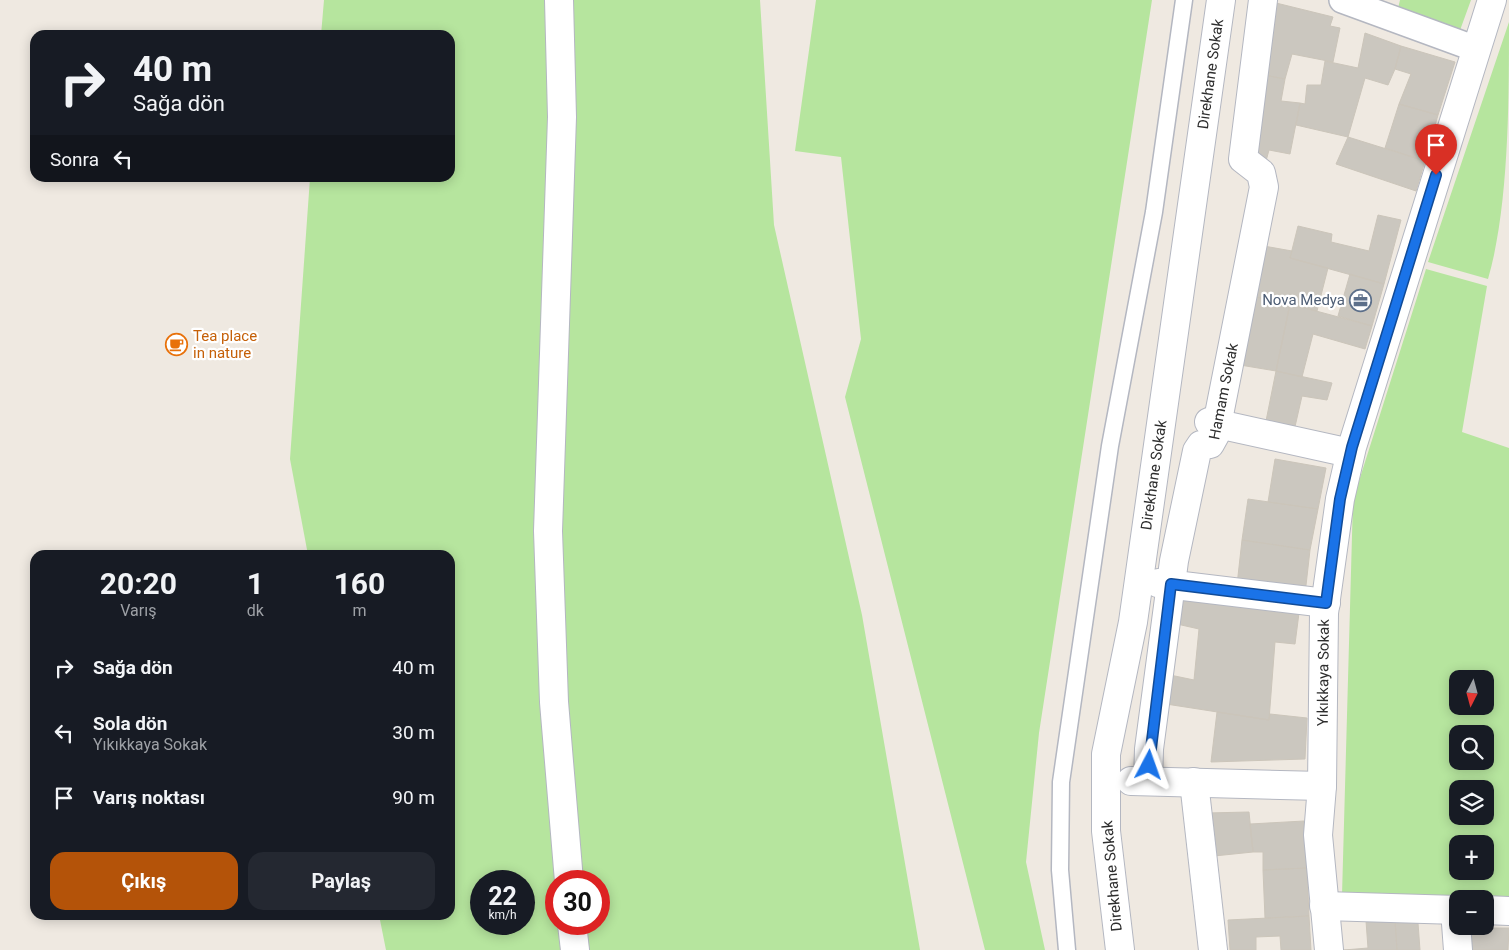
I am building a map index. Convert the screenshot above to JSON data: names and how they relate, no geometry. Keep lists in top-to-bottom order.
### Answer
{
  "streets": {
    "street": ["Direkhane Sokak", "Hamam Sokak", "Yıkıkkaya Sokak"]
  },
  "places": {
    "office": ["Nova Medya"],
    "cafe": ["Tea place in nature"]
  },
  "north": "bottom",
  "page": {
    "turn": ["40 m", "Sağa dön"],
    "then": "Sonra",
    "eta": [
      "20:20",
      "Varış",
      "1",
      "dk",
      "160",
      "m"
    ],
    "list": [
      {
        "name": "Sağa dön",
        "value": "40 m"
      },
      {
        "name": "Sola dön",
        "note": "Yıkıkkaya Sokak",
        "value": "30 m"
      },
      {
        "name": "Varış noktası",
        "value": "90 m"
      }
    ],
    "map_buttons": ["+", "−"],
    "buttons": ["Çıkış", "Paylaş"],
    "speed": "22 km/h",
    "limit": "30"
  }
}
